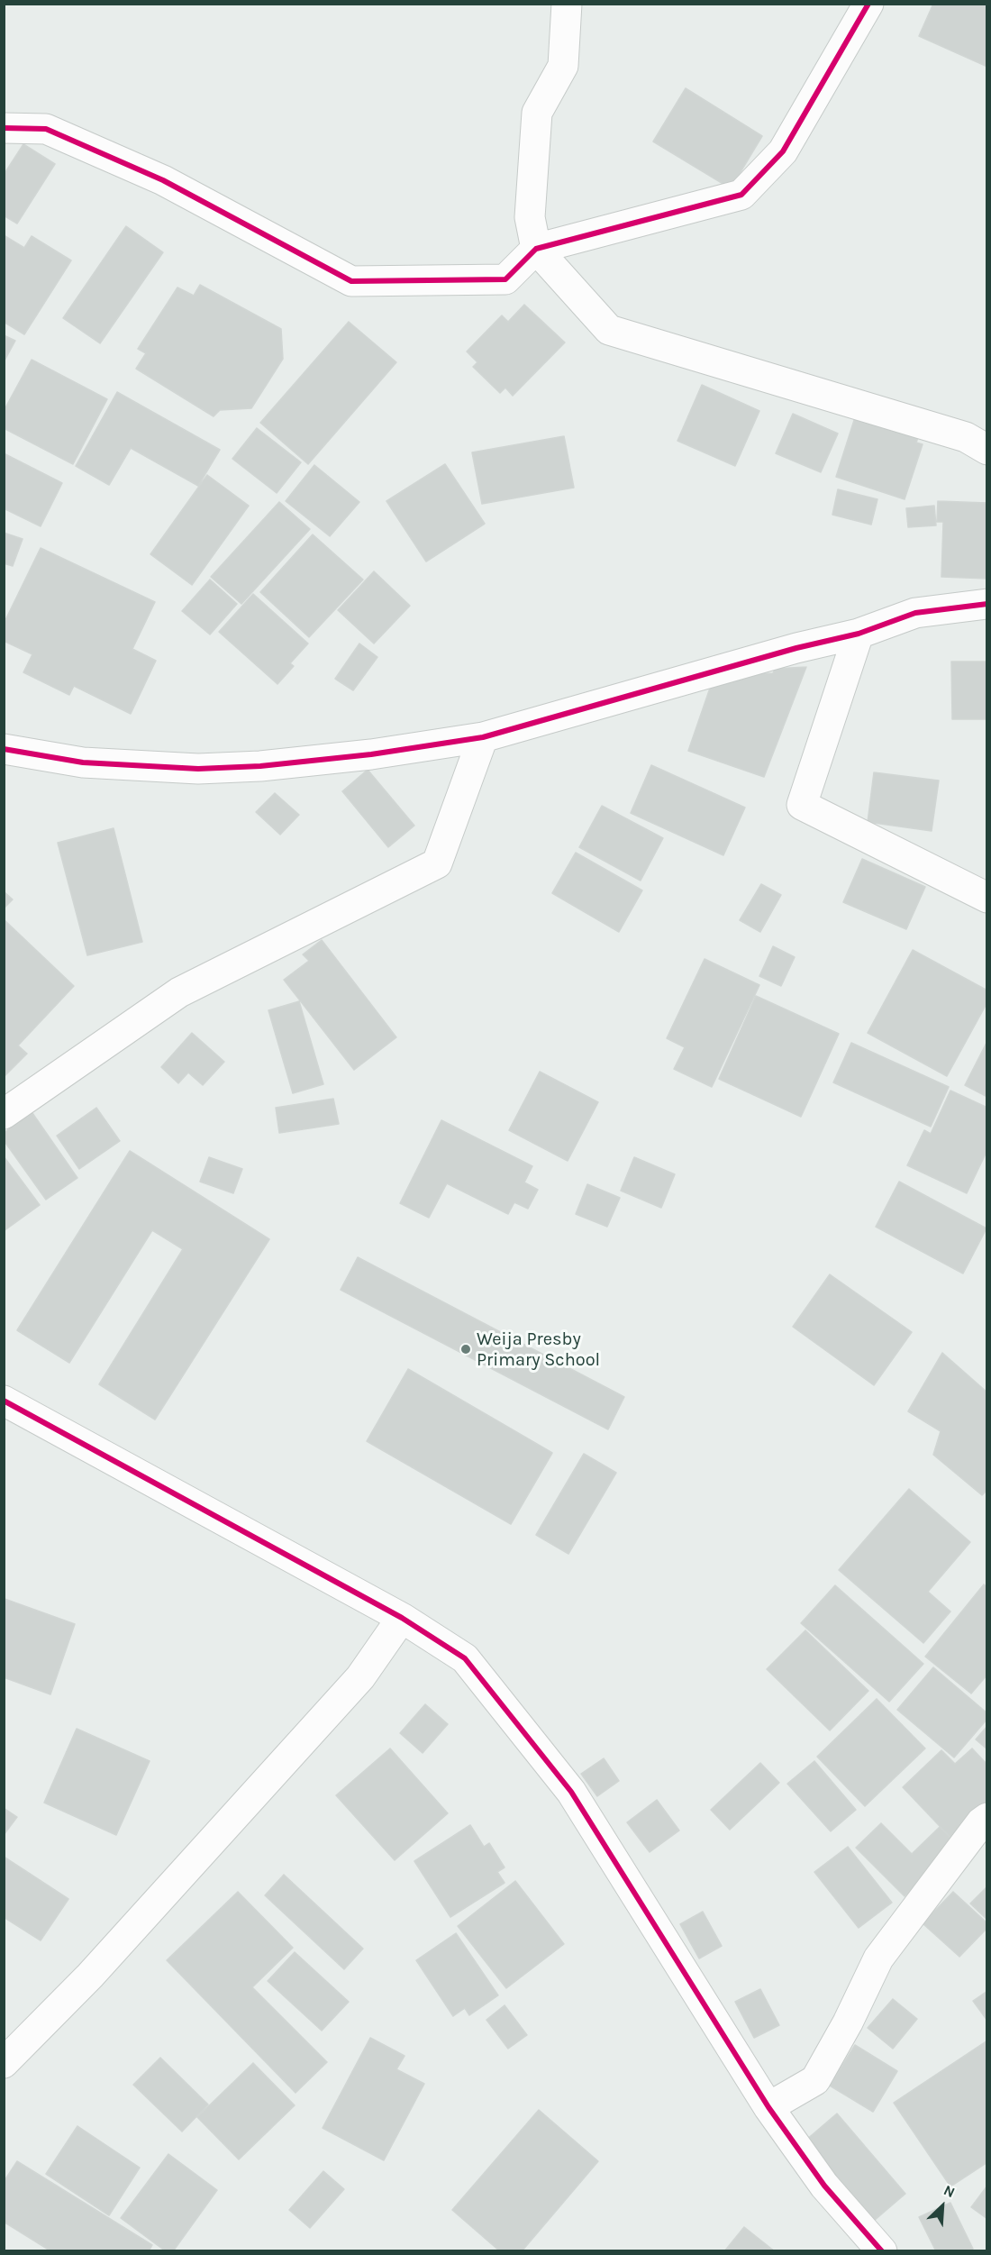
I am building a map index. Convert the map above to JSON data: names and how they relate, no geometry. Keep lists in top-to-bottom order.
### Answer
{
  "places": ["Weija Presby Primary School"],
  "north": "top right"
}
